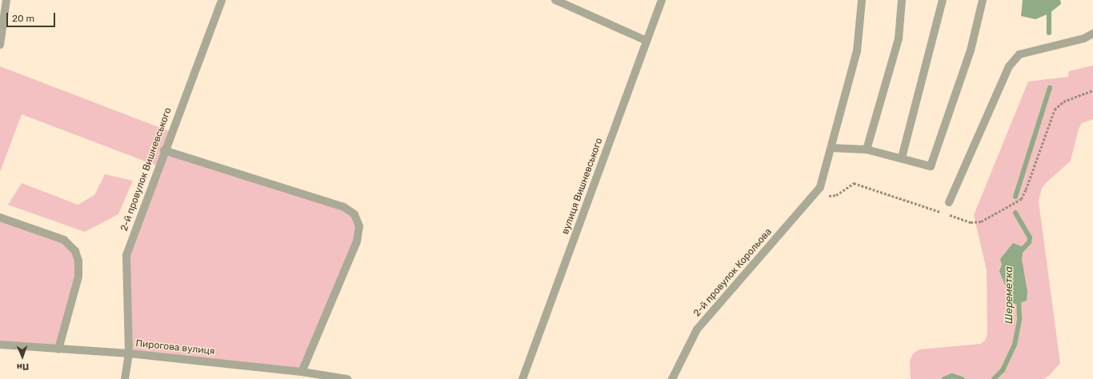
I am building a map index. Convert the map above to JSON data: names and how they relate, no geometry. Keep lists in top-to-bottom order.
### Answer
{
  "streets": {
    "street": [
      "2-й провулок Вишневського",
      "вулиця Вишневського",
      "2-й провулок Корольова",
      "Пирогова вулиця"
    ]
  },
  "crossings": [
    ["2-й провулок Вишневського", "Пирогова вулиця"]
  ],
  "water": ["Шереметка"],
  "scale_bar": "20 m",
  "north": "bottom"
}
